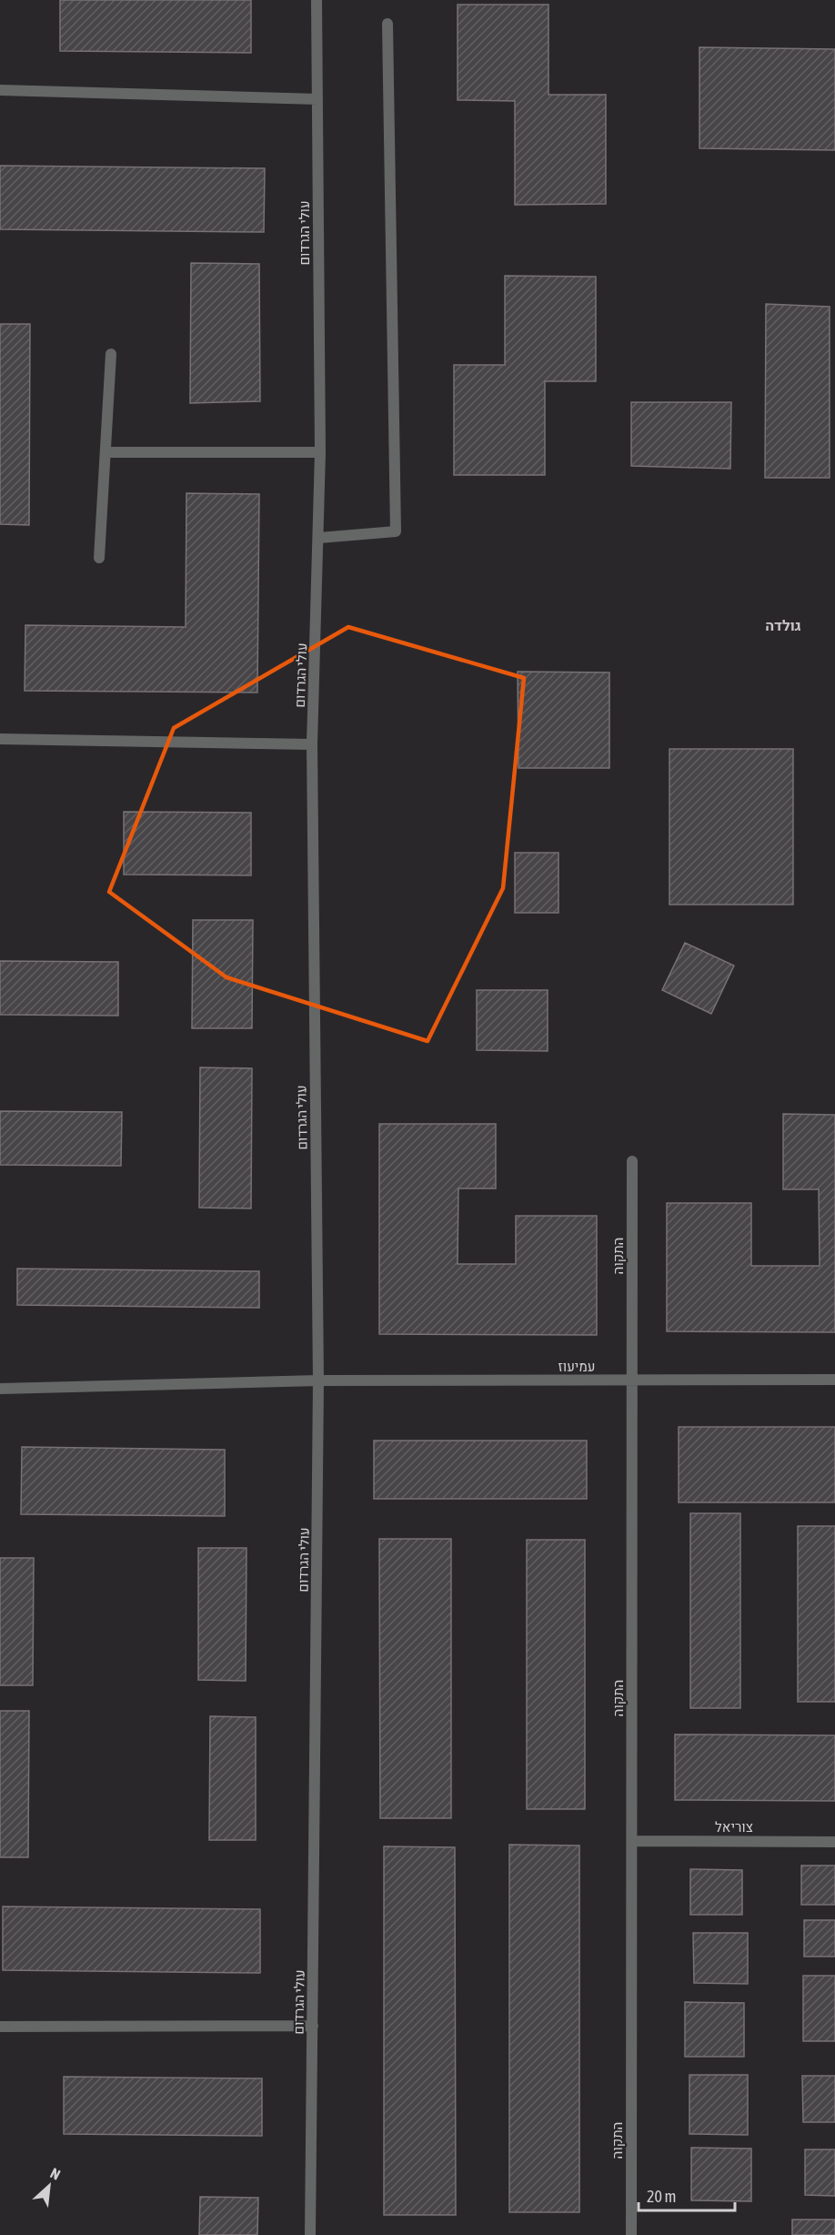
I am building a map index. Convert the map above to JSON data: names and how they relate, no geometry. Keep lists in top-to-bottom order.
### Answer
{
  "streets": {
    "street": [
      "עולי הגרדום",
      "התקוה",
      "עמיעוז",
      "צוריאל"
    ]
  },
  "crossings": [
    ["עולי הגרדום", "עמיעוז"],
    ["התקוה", "עמיעוז"],
    ["התקוה", "צוריאל"]
  ],
  "districts": ["גולדה"],
  "scale_bar": "20 m",
  "north": "top right"
}
